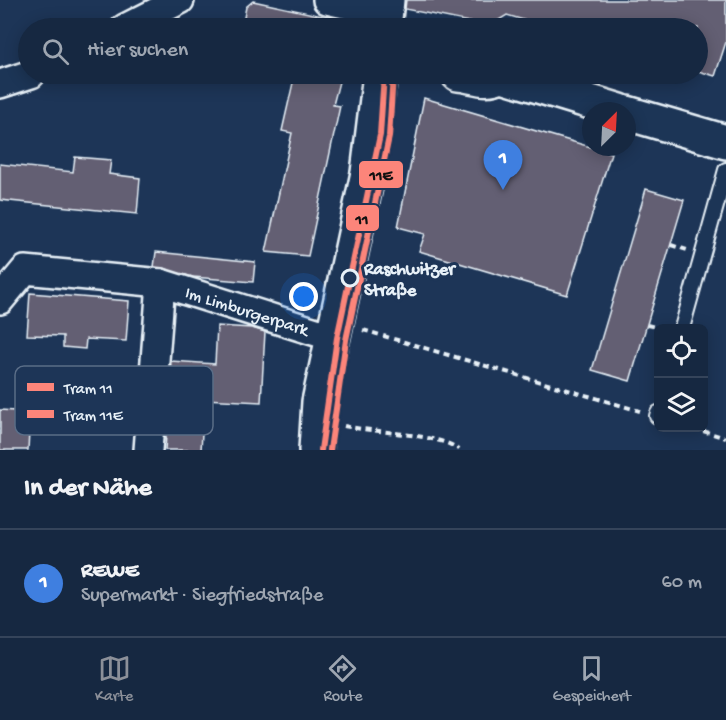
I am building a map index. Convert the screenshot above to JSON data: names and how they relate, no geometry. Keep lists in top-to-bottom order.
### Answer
{
  "streets": {
    "street": ["Im Limburgerpark"]
  },
  "places": ["Raschwitzer Straße"],
  "lines": ["tram line 11", "tram line 11E"],
  "legend": ["Tram 11", "Tram 11E"],
  "north": "top right",
  "page": {
    "search": "Hier suchen",
    "pins": "1",
    "heading": "In der Nähe",
    "list": [
      {
        "mark": "1",
        "name": "REWE",
        "note": "Supermarkt · Siegfriedstraße",
        "value": "60 m"
      }
    ],
    "nav": ["Karte", "Route", "Gespeichert"]
  }
}
